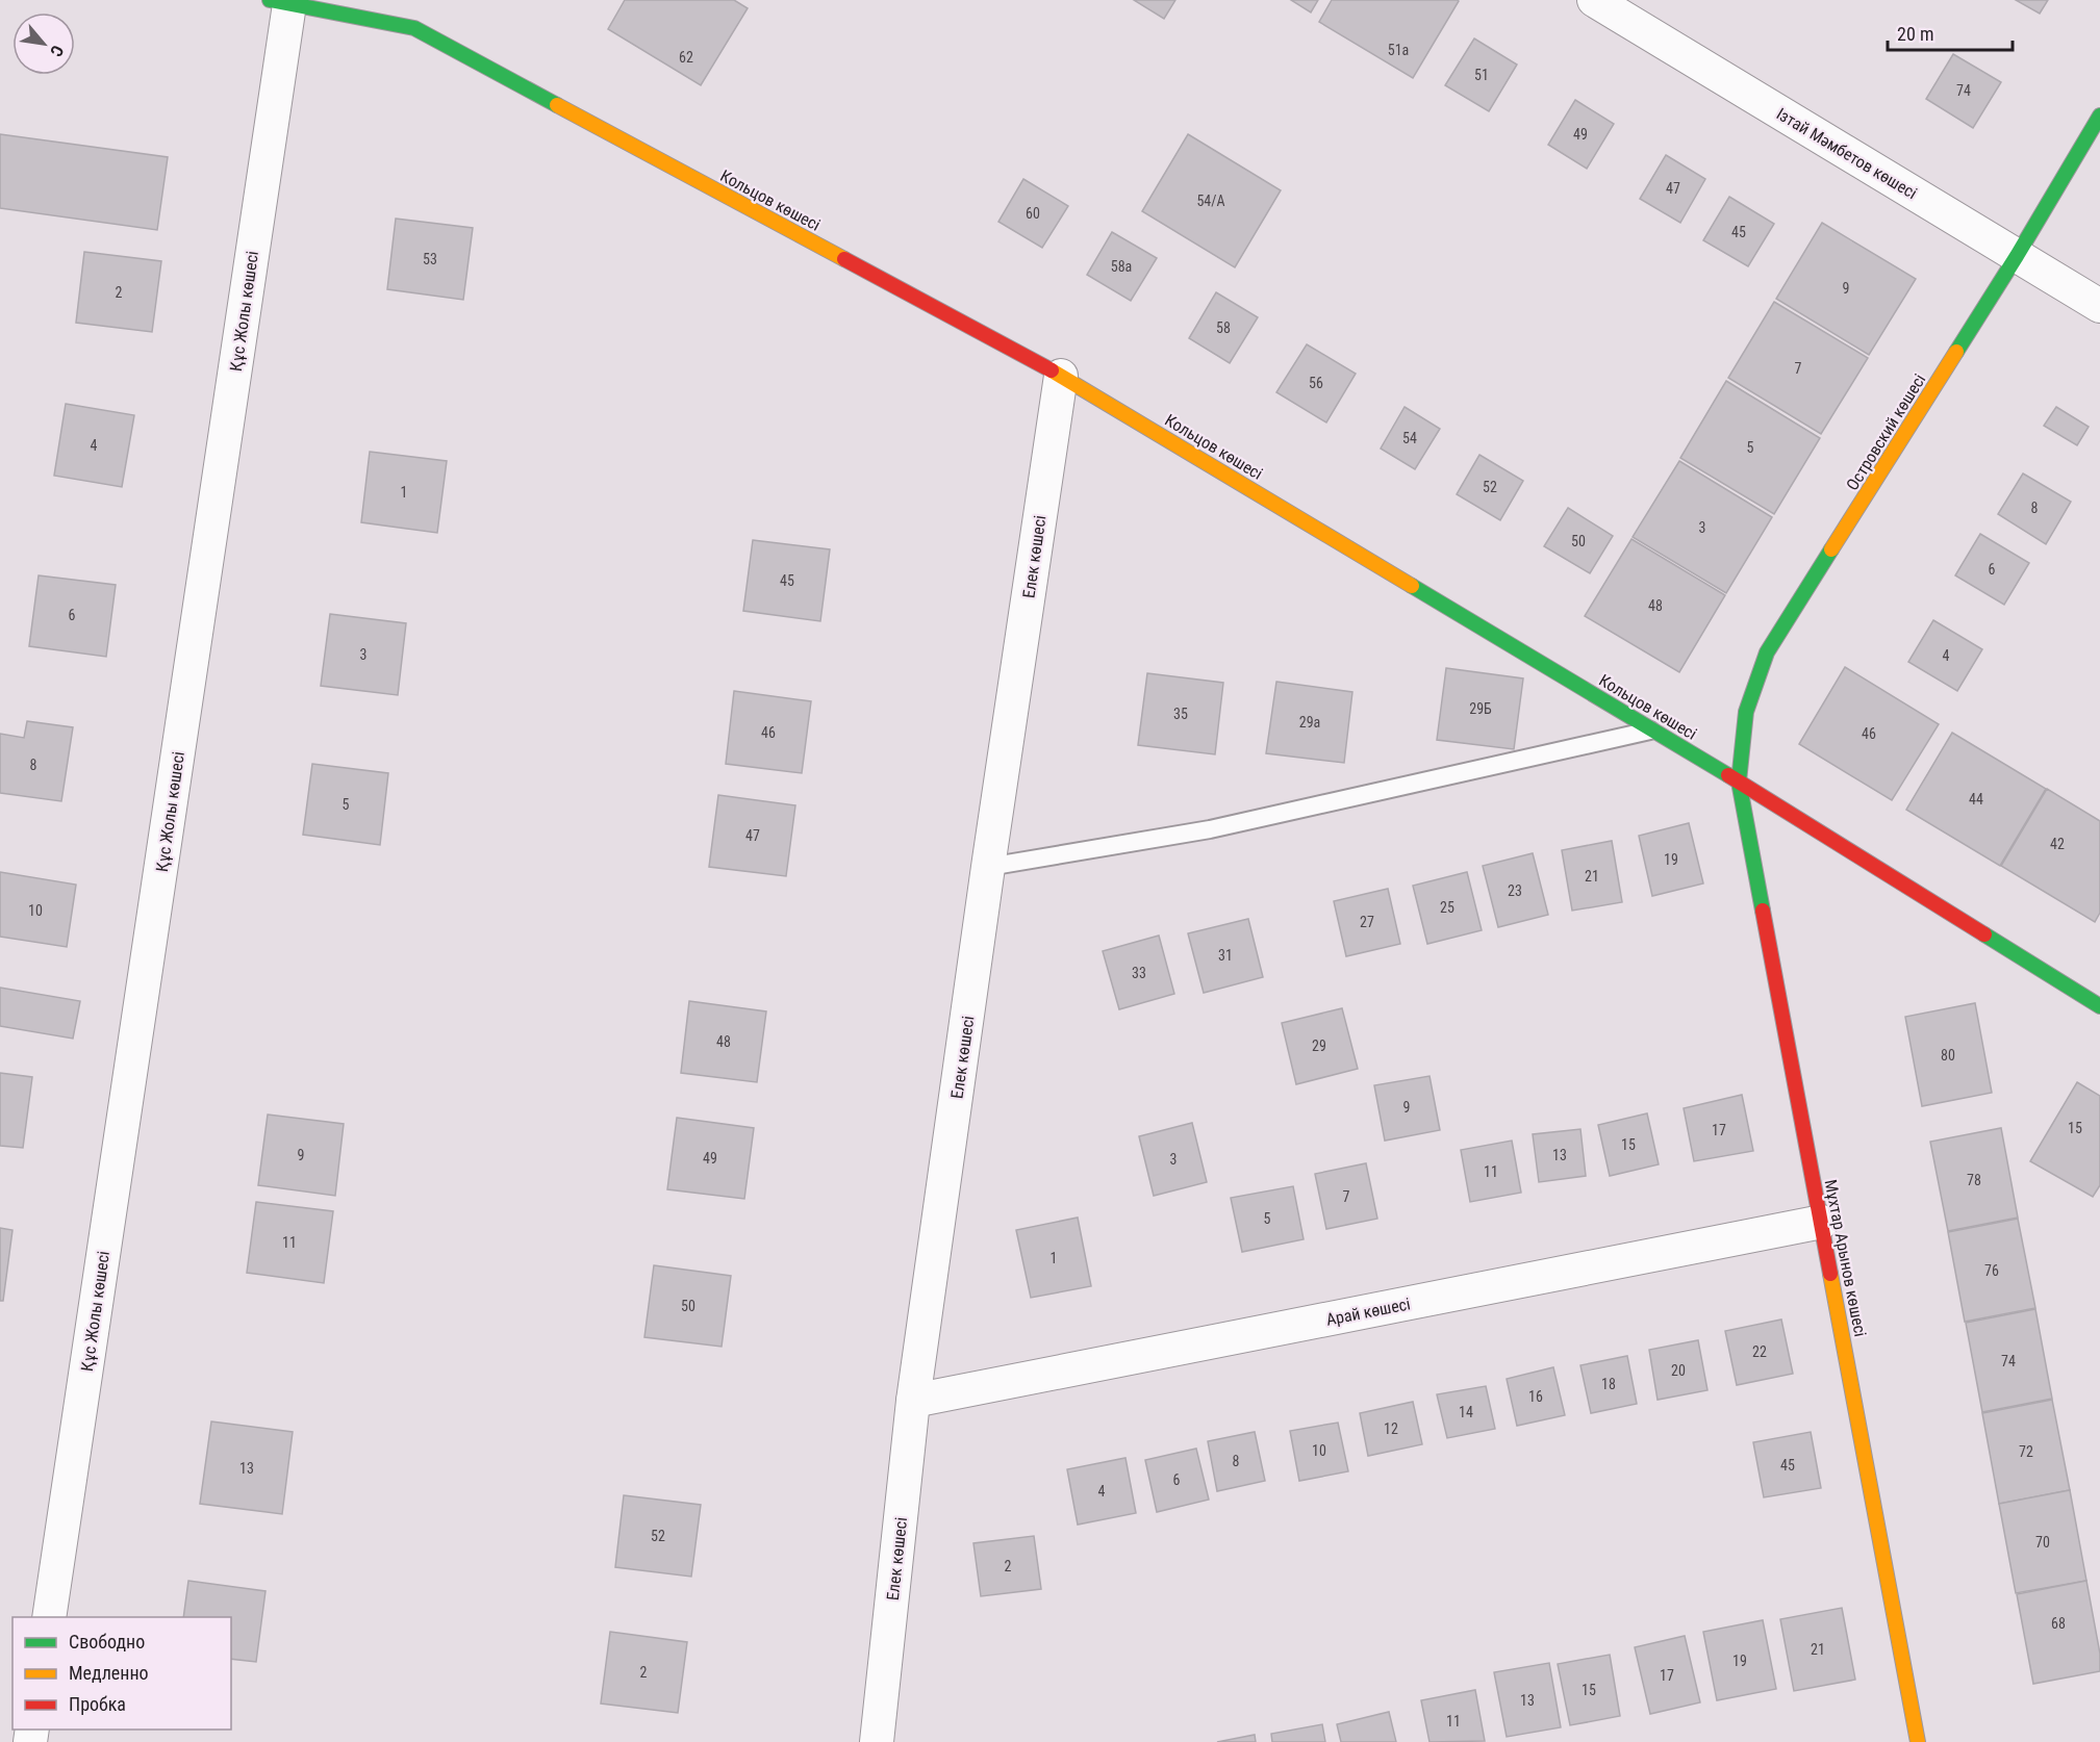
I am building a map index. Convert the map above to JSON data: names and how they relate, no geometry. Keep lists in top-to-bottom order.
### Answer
{
  "streets": {
    "street": [
      "Ізтай Мәмбетов көшесі",
      "Кольцов көшесі",
      "Құс Жолы көшесі",
      "Островский көшесі",
      "Елек көшесі",
      "Мұхтар Арынов көшесі",
      "Арай көшесі"
    ]
  },
  "crossings": [
    ["Ізтай Мәмбетов көшесі", "Островский көшесі"],
    ["Кольцов көшесі", "Құс Жолы көшесі"],
    ["Кольцов көшесі", "Островский көшесі"],
    ["Кольцов көшесі", "Елек көшесі"],
    ["Кольцов көшесі", "Мұхтар Арынов көшесі"],
    ["Островский көшесі", "Мұхтар Арынов көшесі"],
    ["Елек көшесі", "Арай көшесі"],
    ["Мұхтар Арынов көшесі", "Арай көшесі"]
  ],
  "house_numbers": [
    "51а",
    "62",
    "51",
    "74",
    "49",
    "47",
    "54/А",
    "60",
    "45",
    "53",
    "58а",
    "9",
    "2",
    "58",
    "7",
    "56",
    "54",
    "4",
    "5",
    "52",
    "1",
    "8",
    "3",
    "50",
    "6",
    "45",
    "48",
    "6",
    "3",
    "4",
    "29Б",
    "35",
    "29а",
    "46",
    "46",
    "8",
    "44",
    "5",
    "47",
    "42",
    "19",
    "21",
    "23",
    "25",
    "10",
    "27",
    "31",
    "33",
    "48",
    "29",
    "80",
    "9",
    "15",
    "17",
    "15",
    "9",
    "13",
    "49",
    "3",
    "11",
    "78",
    "7",
    "5",
    "11",
    "1",
    "76",
    "50",
    "22",
    "74",
    "20",
    "18",
    "16",
    "14",
    "12",
    "10",
    "72",
    "8",
    "45",
    "13",
    "6",
    "4",
    "52",
    "70",
    "2",
    "68",
    "21",
    "19",
    "2",
    "17",
    "15",
    "13",
    "11"
  ],
  "legend": ["Свободно", "Медленно", "Пробка"],
  "scale_bar": "20 m",
  "north": "bottom right"
}
